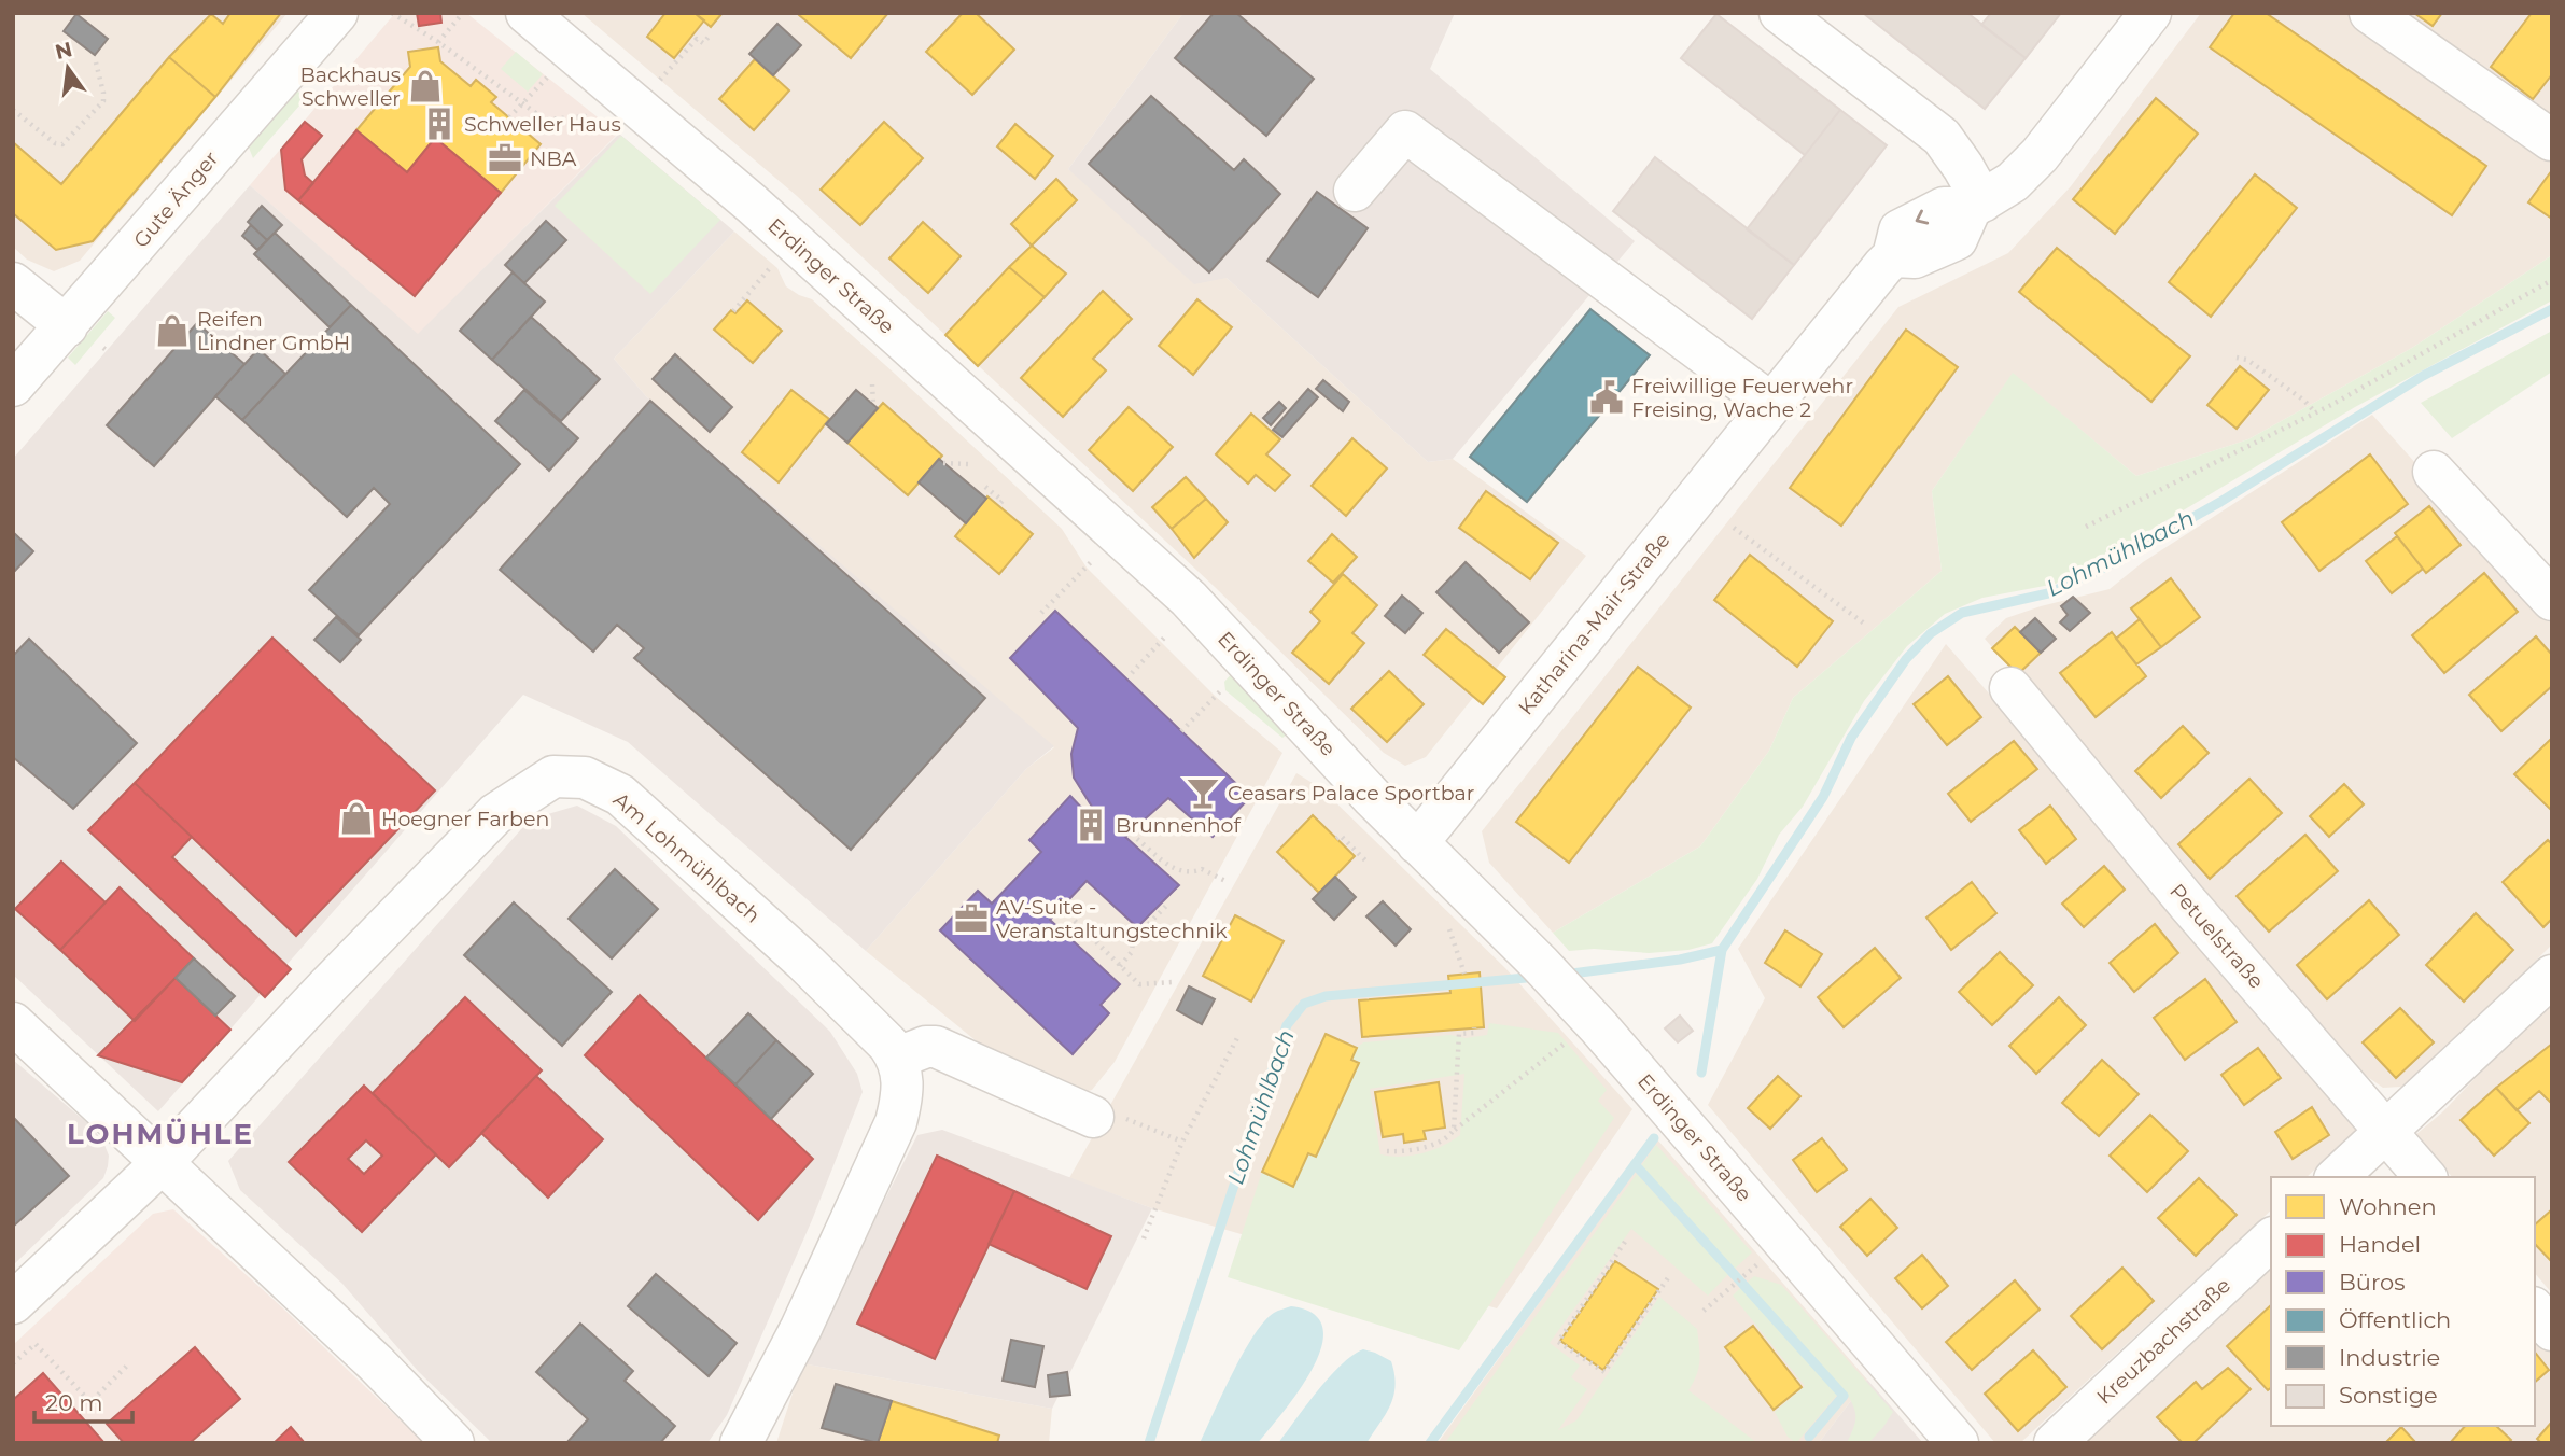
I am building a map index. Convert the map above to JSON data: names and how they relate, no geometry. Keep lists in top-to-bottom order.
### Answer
{
  "streets": {
    "street": [
      "Gute Änger",
      "Erdinger Straße",
      "Katharina-Mair-Straße",
      "Am Lohmühlbach",
      "Petuelstraße",
      "Kreuzbachstraße"
    ]
  },
  "crossings": [
    ["Erdinger Straße", "Katharina-Mair-Straße"]
  ],
  "districts": ["LOHMÜHLE"],
  "water": ["Lohmühlbach"],
  "places": {
    "shop": ["Backhaus Schweller", "Reifen Lindner GmbH", "Hoegner Farben"],
    "building": ["Schweller Haus", "Brunnenhof"],
    "office": ["NBA", "AV-Suite - Veranstaltungstechnik"],
    "public building": ["Freiwillige Feuerwehr Freising, Wache 2"],
    "bar": ["Ceasars Palace Sportbar"]
  },
  "legend": [
    "Wohnen",
    "Handel",
    "Büros",
    "Öffentlich",
    "Industrie",
    "Sonstige"
  ],
  "scale_bar": "20 m",
  "north": "top"
}
